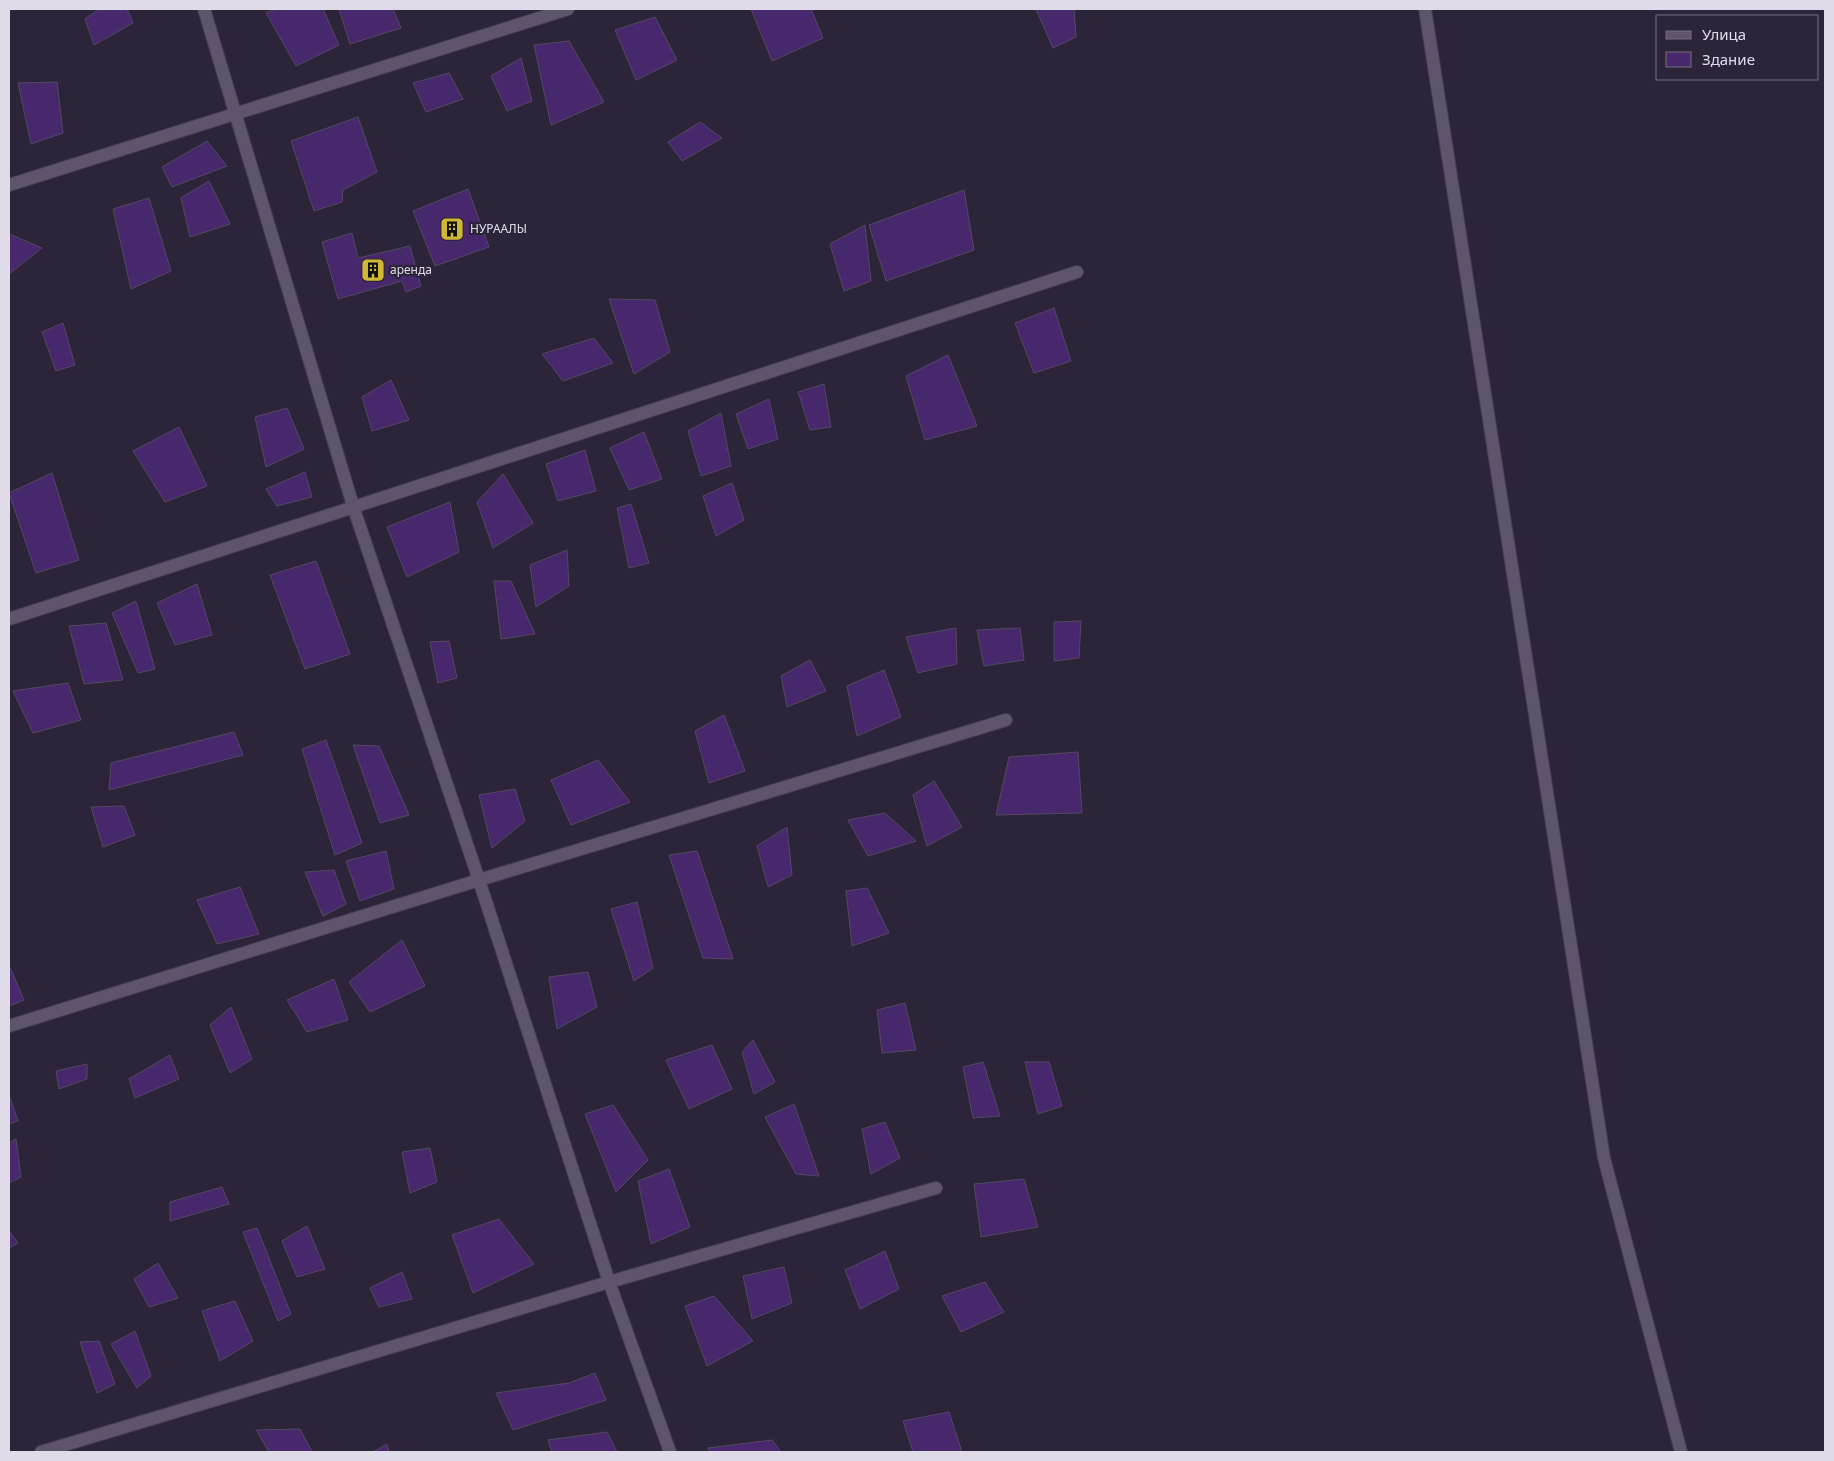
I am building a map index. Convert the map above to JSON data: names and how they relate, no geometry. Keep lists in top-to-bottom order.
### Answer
{
  "places": {
    "building": ["НУРААЛЫ", "аренда"]
  },
  "legend": ["Улица", "Здание"]
}
